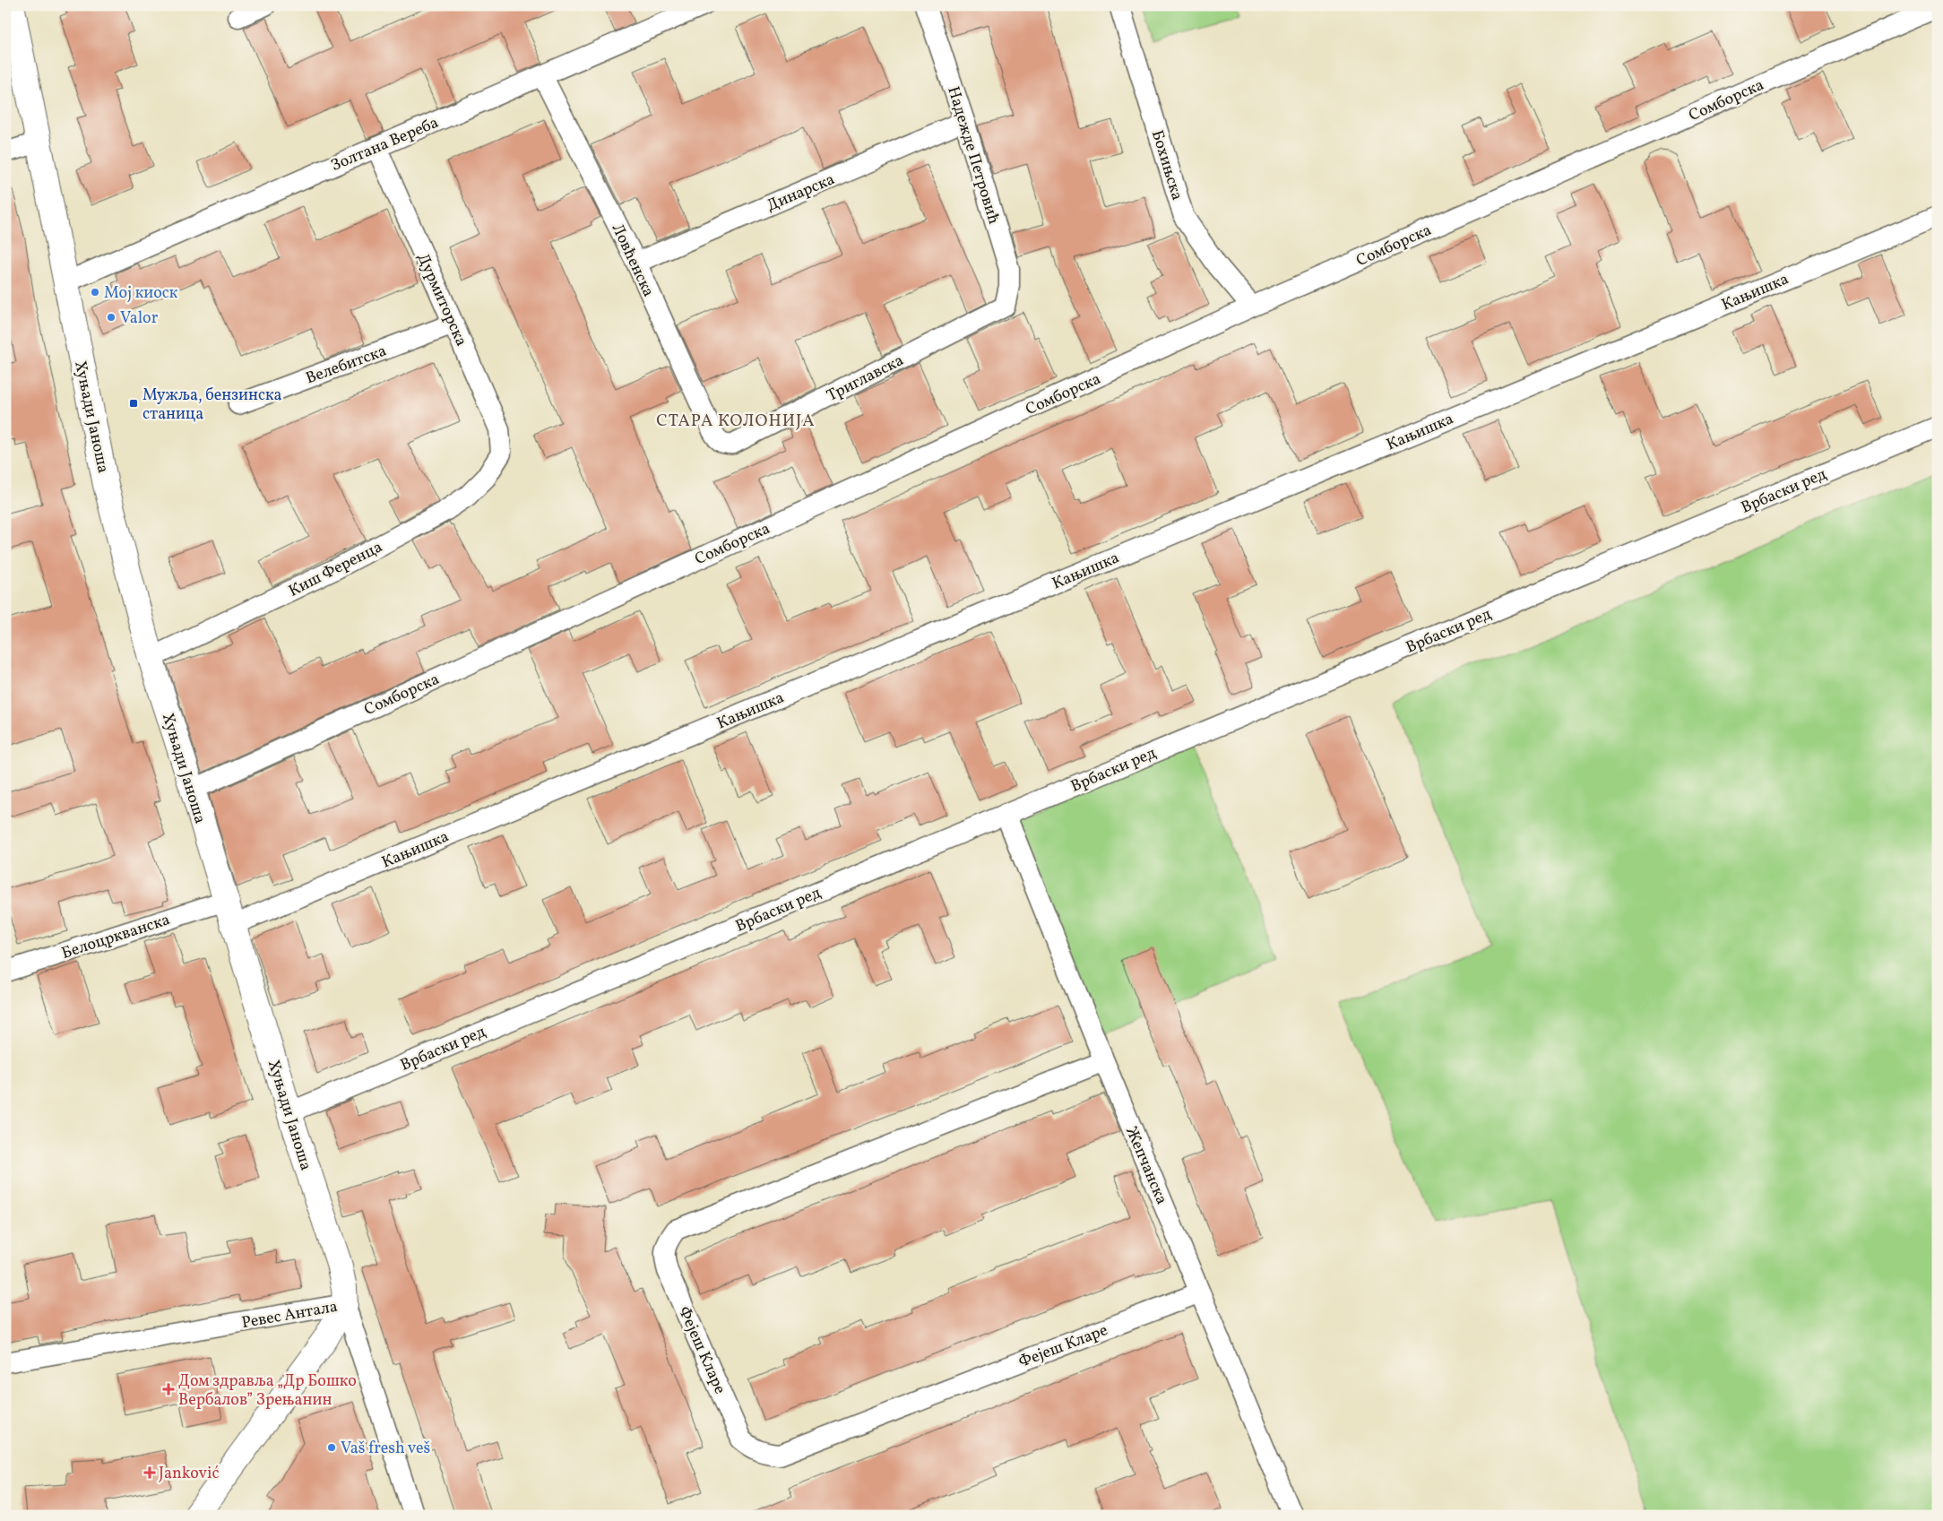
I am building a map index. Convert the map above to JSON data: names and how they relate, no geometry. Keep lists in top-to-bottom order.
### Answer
{
  "streets": {
    "street": [
      "Сомборска",
      "Золтана Вереба",
      "Надежде Петровић",
      "Бохињска",
      "Динарска",
      "Ловћенска",
      "Кањишка",
      "Дурмиторска",
      "Велебитска",
      "Триглавска",
      "Хуњади Јаноша",
      "Врбаски ред",
      "Киш Ференца",
      "Белоцркванска",
      "Жепчанска",
      "Ревес Антала",
      "Фејеш Кларе"
    ]
  },
  "crossings": [
    ["Сомборска", "Бохињска"],
    ["Сомборска", "Хуњади Јаноша"],
    ["Золтана Вереба", "Ловћенска"],
    ["Золтана Вереба", "Дурмиторска"],
    ["Золтана Вереба", "Хуњади Јаноша"],
    ["Надежде Петровић", "Динарска"],
    ["Надежде Петровић", "Триглавска"],
    ["Динарска", "Ловћенска"],
    ["Ловћенска", "Триглавска"],
    ["Кањишка", "Хуњади Јаноша"],
    ["Дурмиторска", "Велебитска"],
    ["Дурмиторска", "Киш Ференца"],
    ["Хуњади Јаноша", "Врбаски ред"],
    ["Хуњади Јаноша", "Киш Ференца"],
    ["Хуњади Јаноша", "Белоцркванска"],
    ["Хуњади Јаноша", "Ревес Антала"],
    ["Врбаски ред", "Жепчанска"],
    ["Жепчанска", "Фејеш Кларе"]
  ],
  "districts": ["СТАРА КОЛОНИЈА"],
  "places": {
    "other": ["Мој киоск", "Valor", "Vaš fresh veš"],
    "transit": ["Мужља, бензинска станица"],
    "health": ["Дом здравља „Др Бошко Вербалов” Зрењанин", "Janković"]
  }
}
